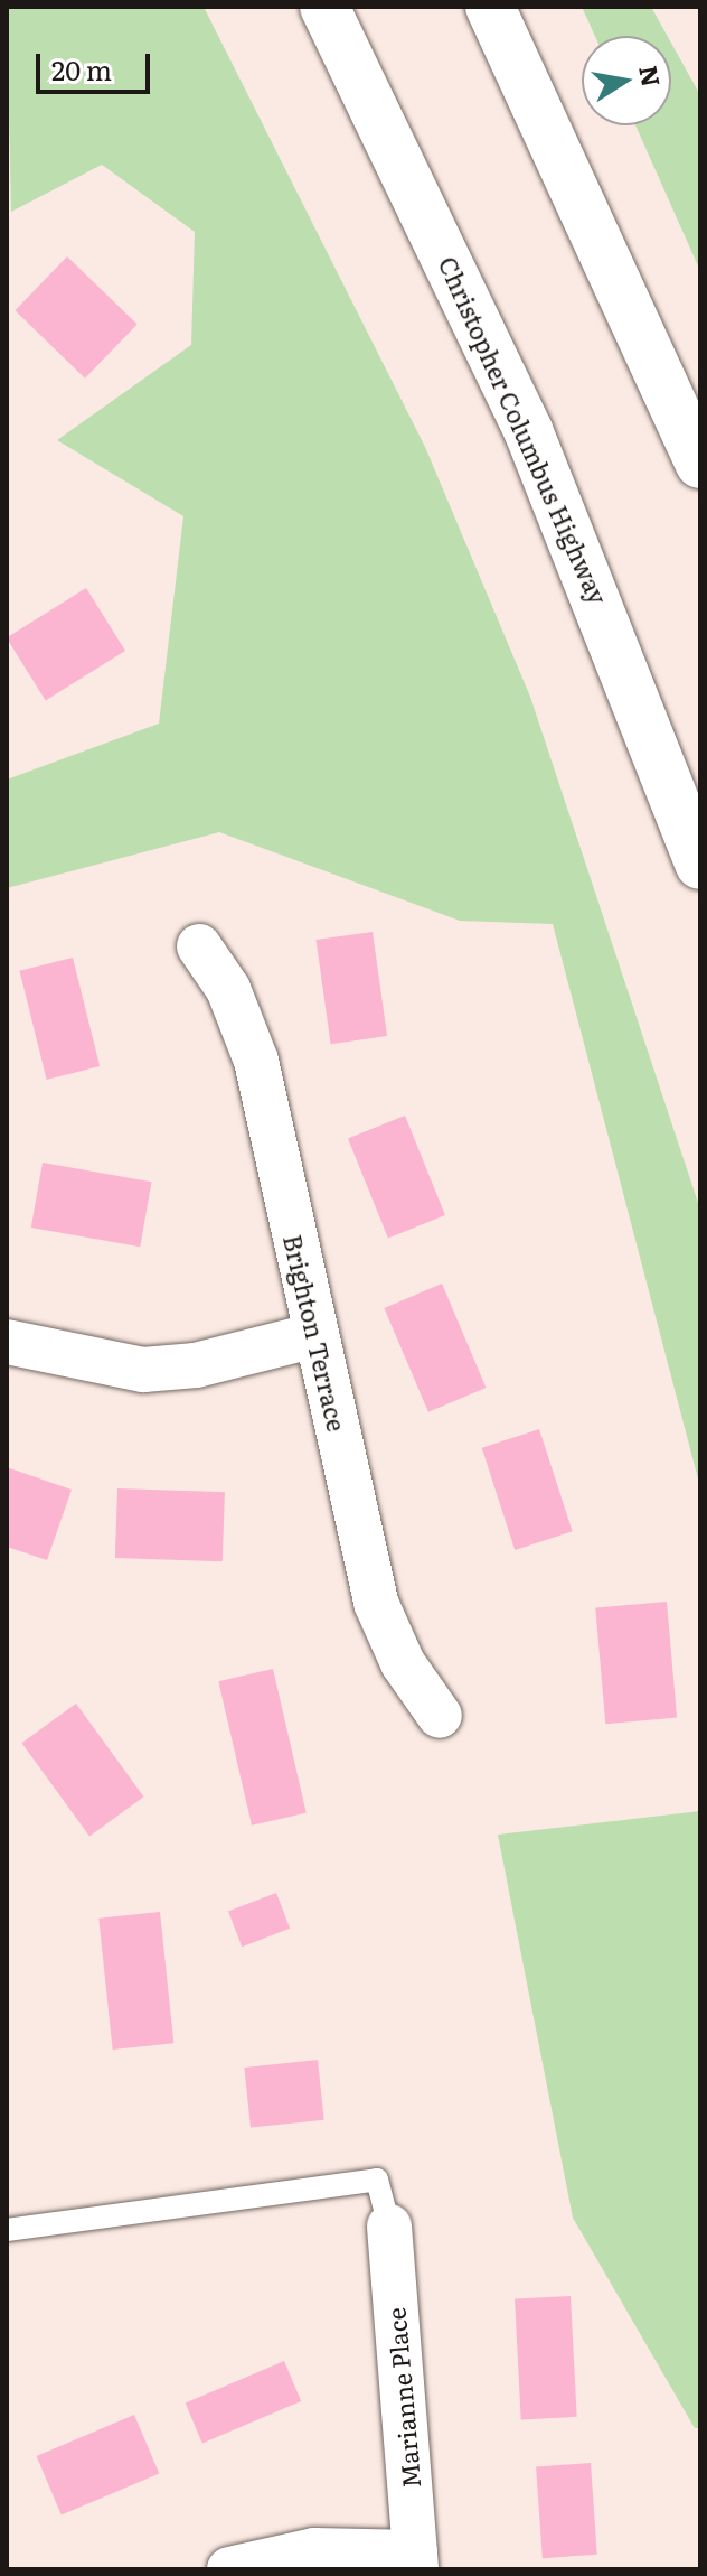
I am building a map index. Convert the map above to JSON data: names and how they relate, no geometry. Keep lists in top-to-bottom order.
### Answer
{
  "streets": {
    "highway": ["Christopher Columbus Highway"],
    "street": ["Brighton Terrace", "Marianne Place"]
  },
  "scale_bar": "20 m",
  "north": "right"
}
